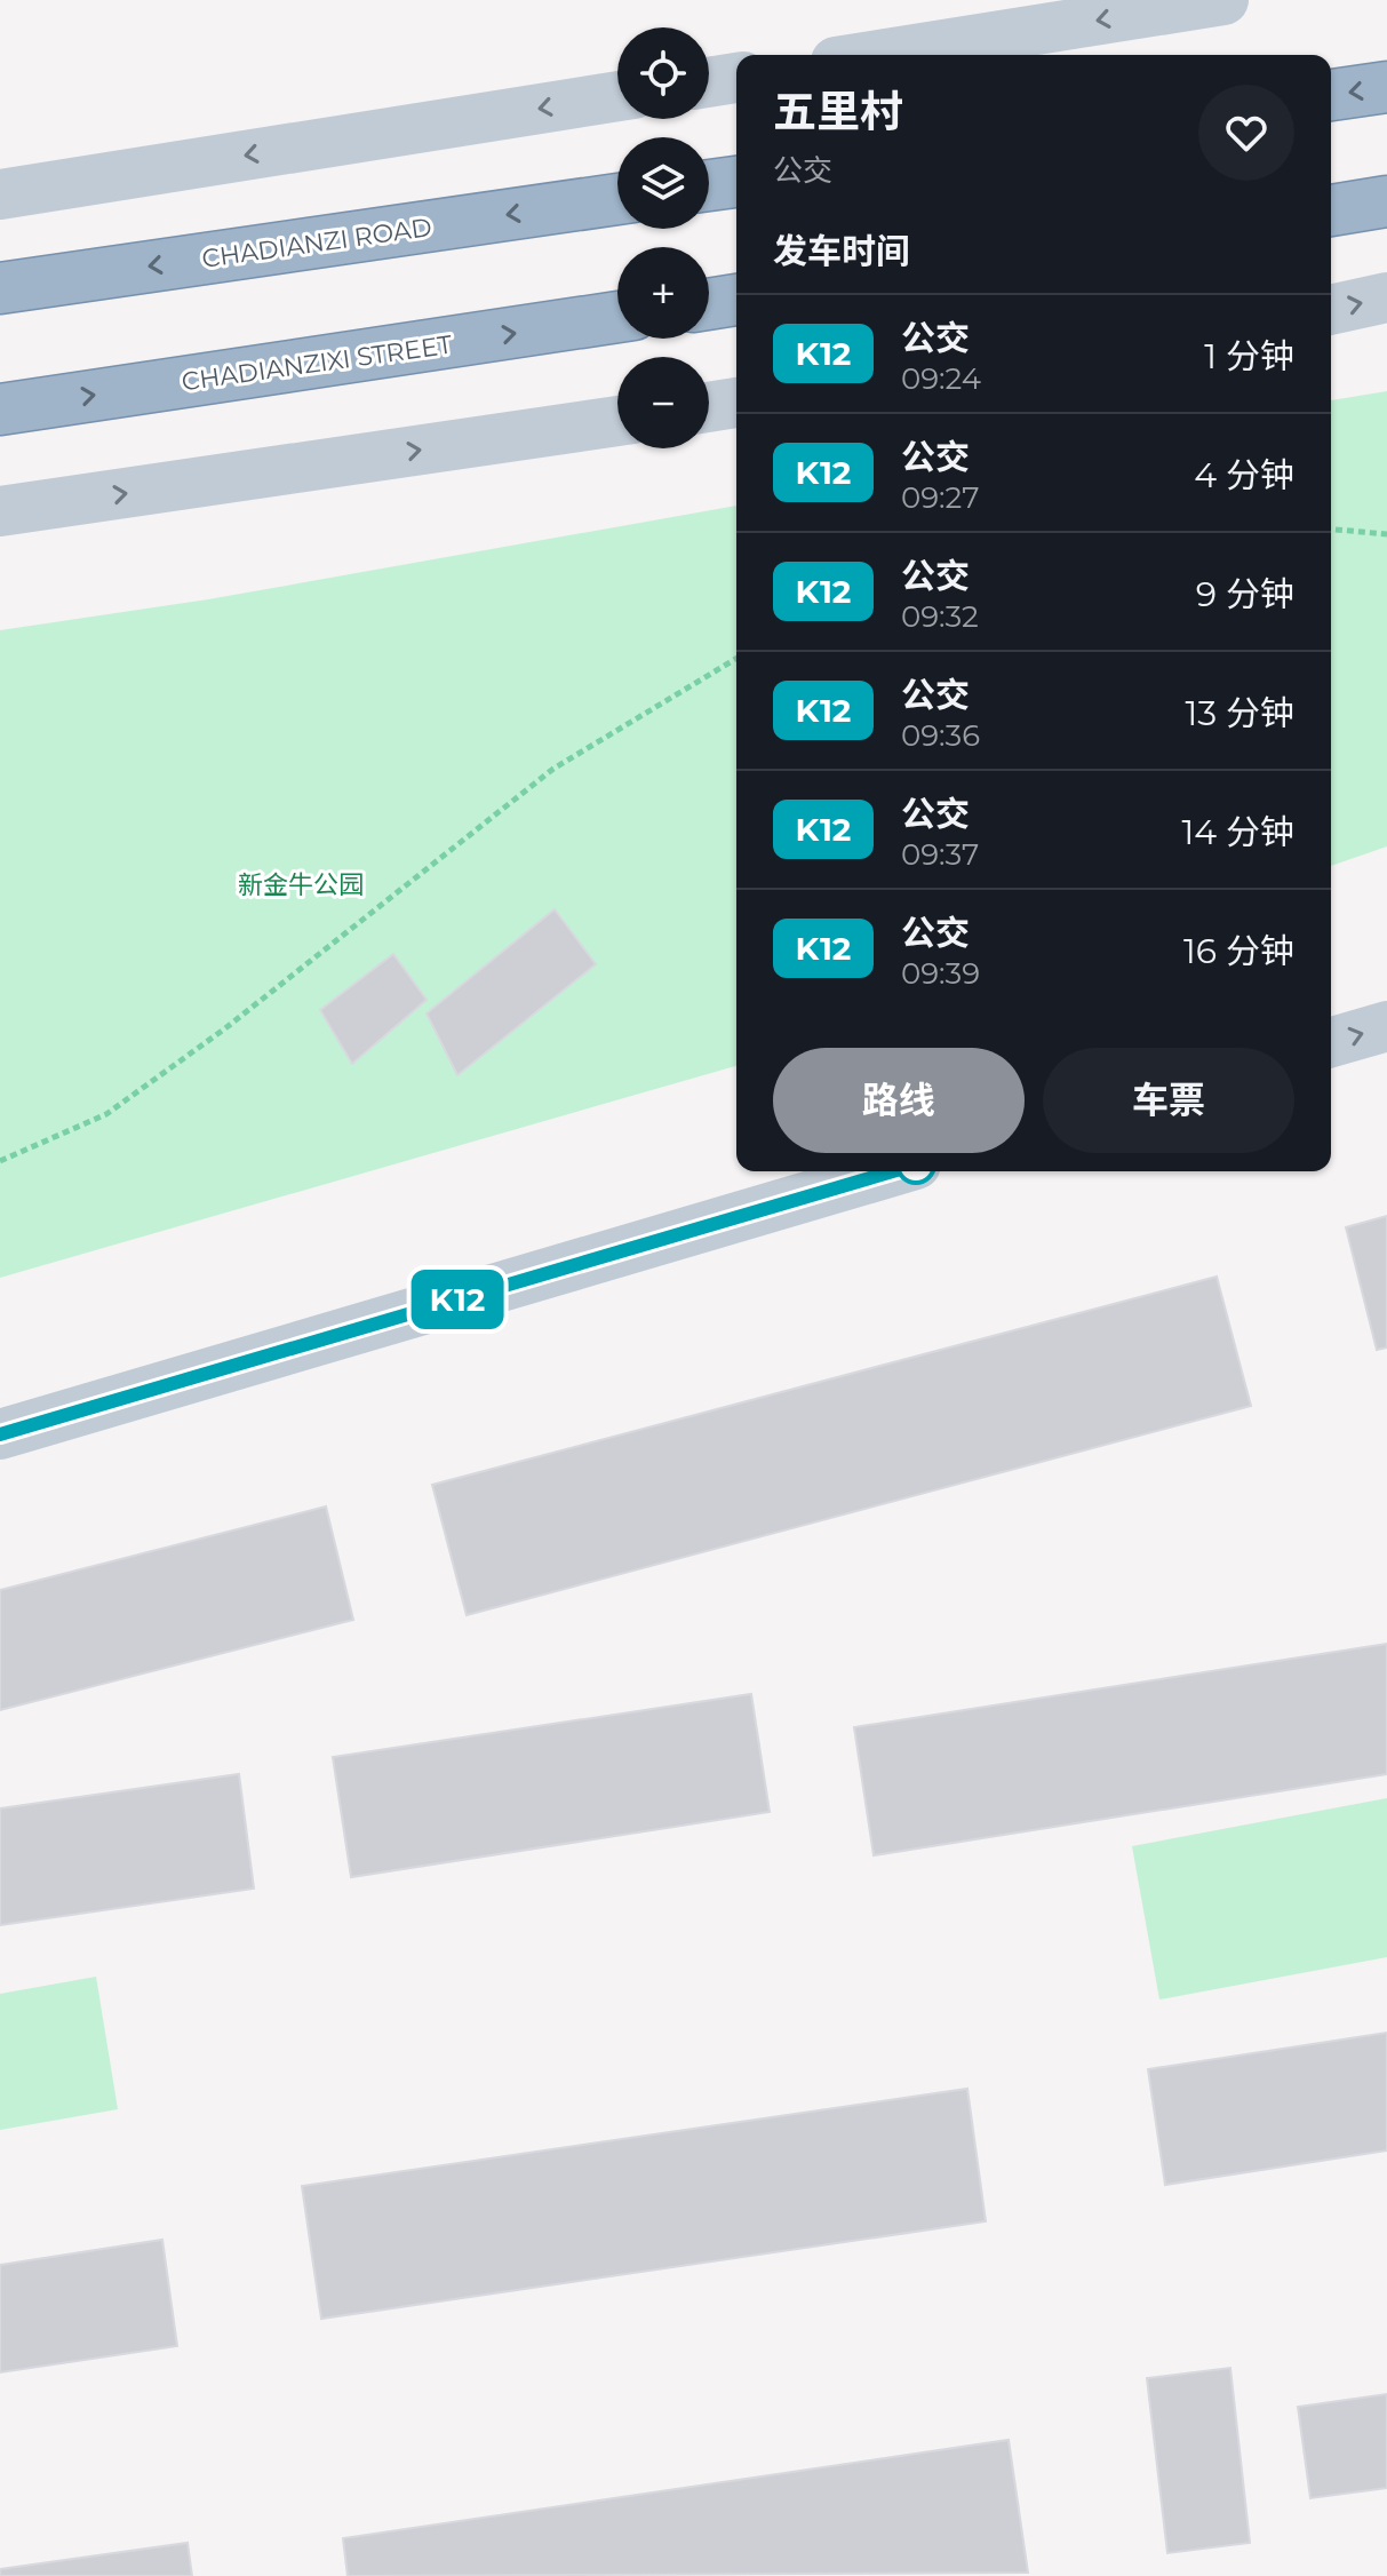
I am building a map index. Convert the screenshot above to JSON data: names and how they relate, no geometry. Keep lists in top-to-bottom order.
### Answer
{
  "streets": {
    "highway": ["CHADIANZI ROAD", "CHADIANZIXI STREET"]
  },
  "one_way": ["CHADIANZI ROAD", "CHADIANZIXI STREET"],
  "parks": ["新金牛公园"],
  "lines": ["bus line K12"],
  "page": {
    "on_map": "K12",
    "map_buttons": ["+", "−"],
    "heading": [
      ["五里村", "公交"],
      "发车时间"
    ],
    "list": [
      {
        "mark": "K12",
        "name": "公交",
        "note": "09:24",
        "value": "1 分钟"
      },
      {
        "mark": "K12",
        "name": "公交",
        "note": "09:27",
        "value": "4 分钟"
      },
      {
        "mark": "K12",
        "name": "公交",
        "note": "09:32",
        "value": "9 分钟"
      },
      {
        "mark": "K12",
        "name": "公交",
        "note": "09:36",
        "value": "13 分钟"
      },
      {
        "mark": "K12",
        "name": "公交",
        "note": "09:37",
        "value": "14 分钟"
      },
      {
        "mark": "K12",
        "name": "公交",
        "note": "09:39",
        "value": "16 分钟"
      }
    ],
    "buttons": ["路线", "车票"]
  }
}
